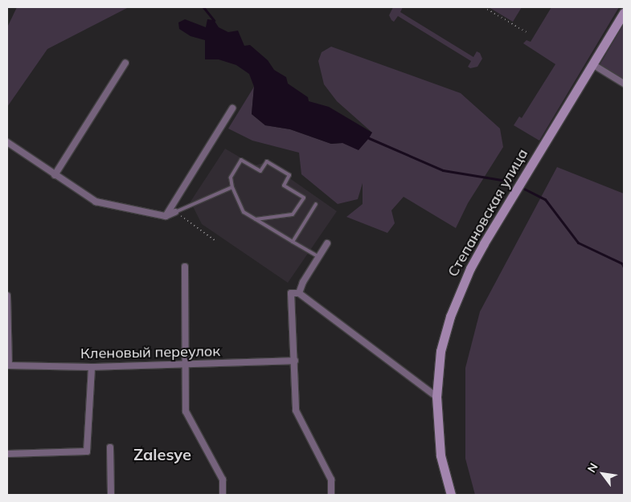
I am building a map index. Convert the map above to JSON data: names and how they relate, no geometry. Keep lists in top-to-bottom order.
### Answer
{
  "streets": {
    "street": ["Степановская улица", "Кленовый переулок"]
  },
  "districts": ["Zalesye"],
  "north": "top left"
}
